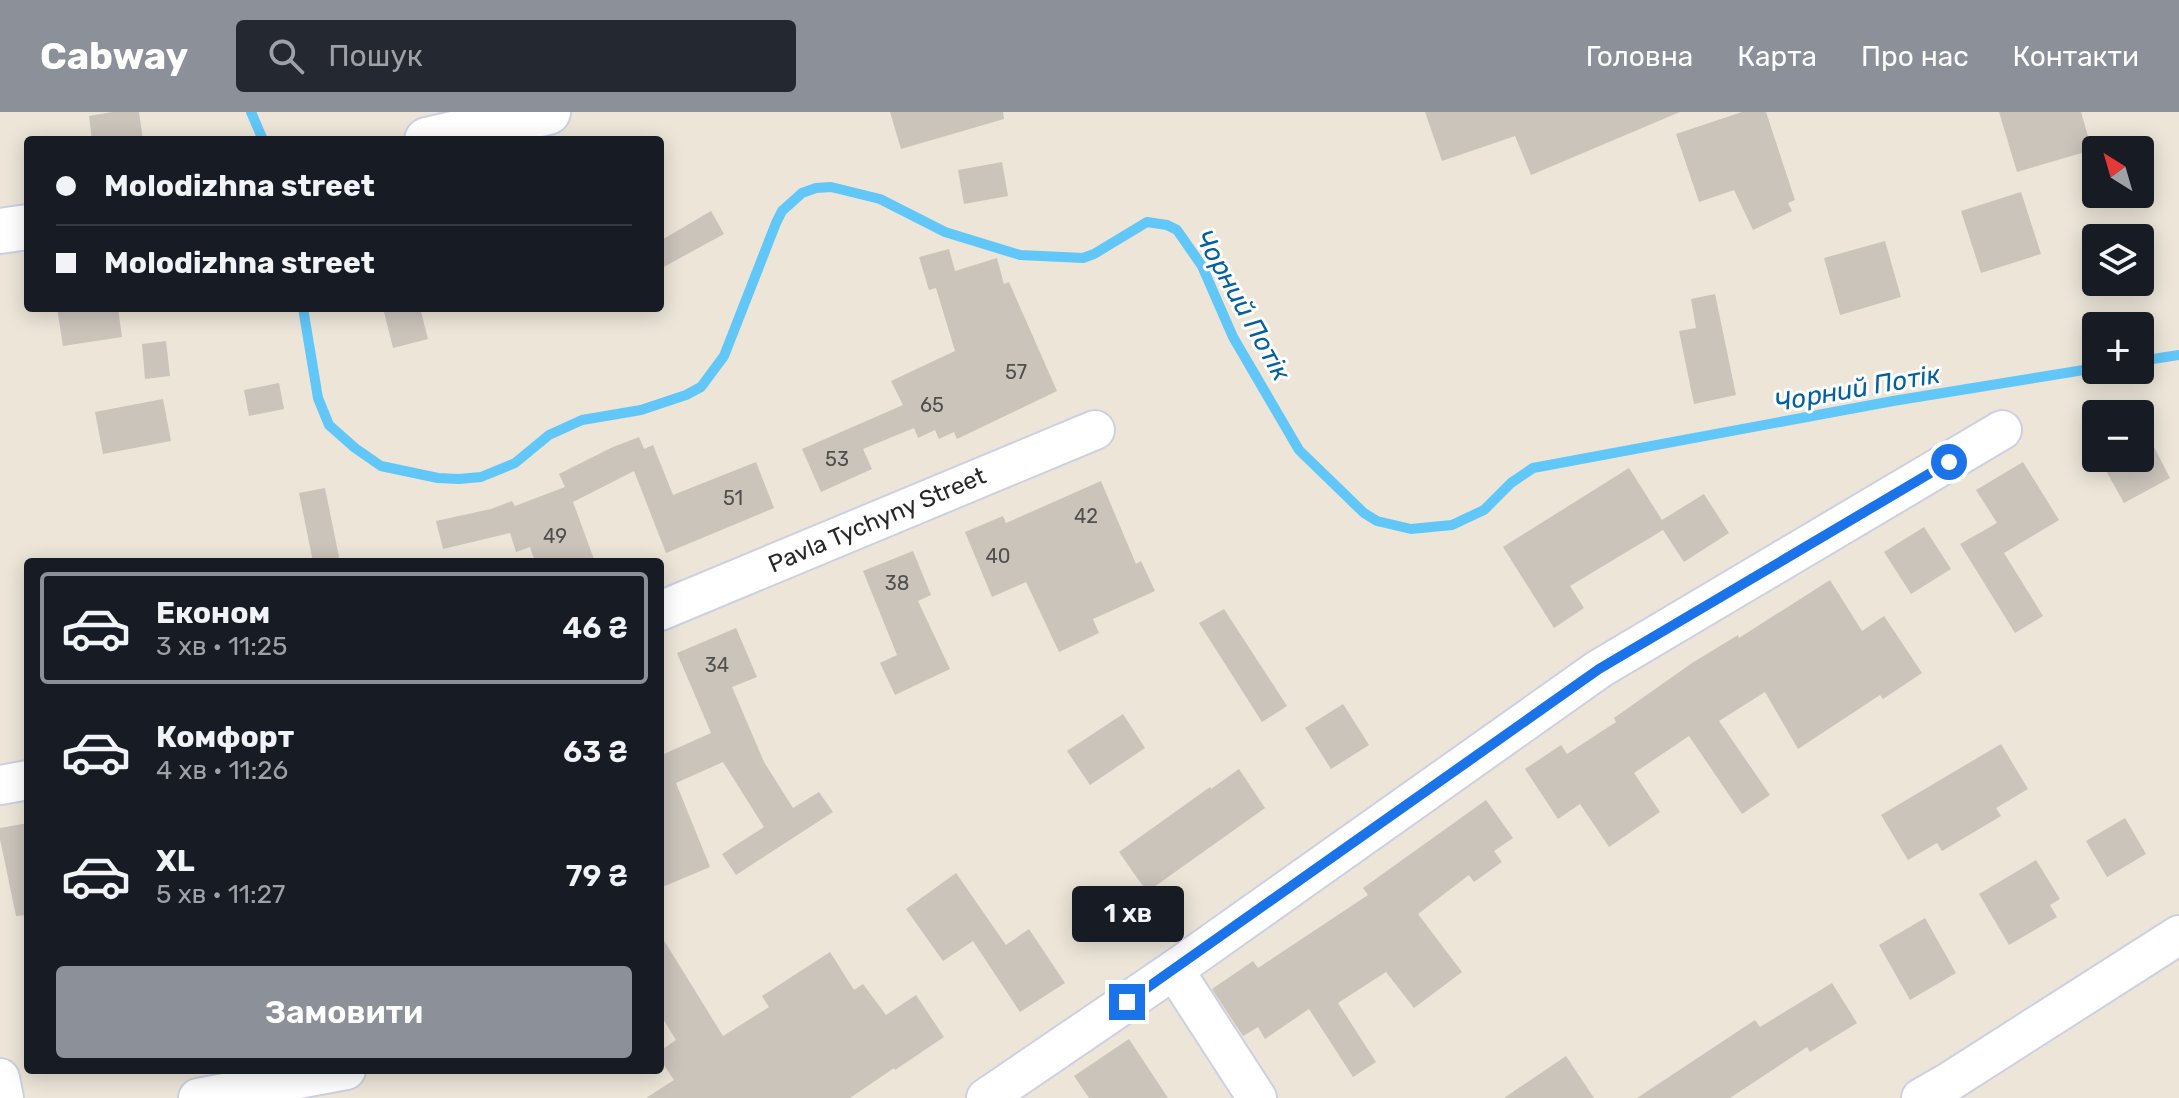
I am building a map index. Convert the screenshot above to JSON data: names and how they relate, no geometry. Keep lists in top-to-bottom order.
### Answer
{
  "streets": {
    "street": ["Pavla Tychyny Street"]
  },
  "water": ["Чорний Потік"],
  "house_numbers": [
    "57",
    "65",
    "53",
    "51",
    "42",
    "49",
    "40",
    "38",
    "34"
  ],
  "north": "top left",
  "page": {
    "header": "Cabway",
    "search": "Пошук",
    "nav": [
      "Головна",
      "Карта",
      "Про нас",
      "Контакти"
    ],
    "map_buttons": ["+", "−"],
    "banner": ["Molodizhna street", "Molodizhna street"],
    "list": [
      {
        "name": "Економ",
        "note": "3 хв · 11:25",
        "value": "46 ₴"
      },
      {
        "name": "Комфорт",
        "note": "4 хв · 11:26",
        "value": "63 ₴"
      },
      {
        "name": "XL",
        "note": "5 хв · 11:27",
        "value": "79 ₴"
      }
    ],
    "bubble": "1 хв",
    "buttons": "Замовити"
  }
}
